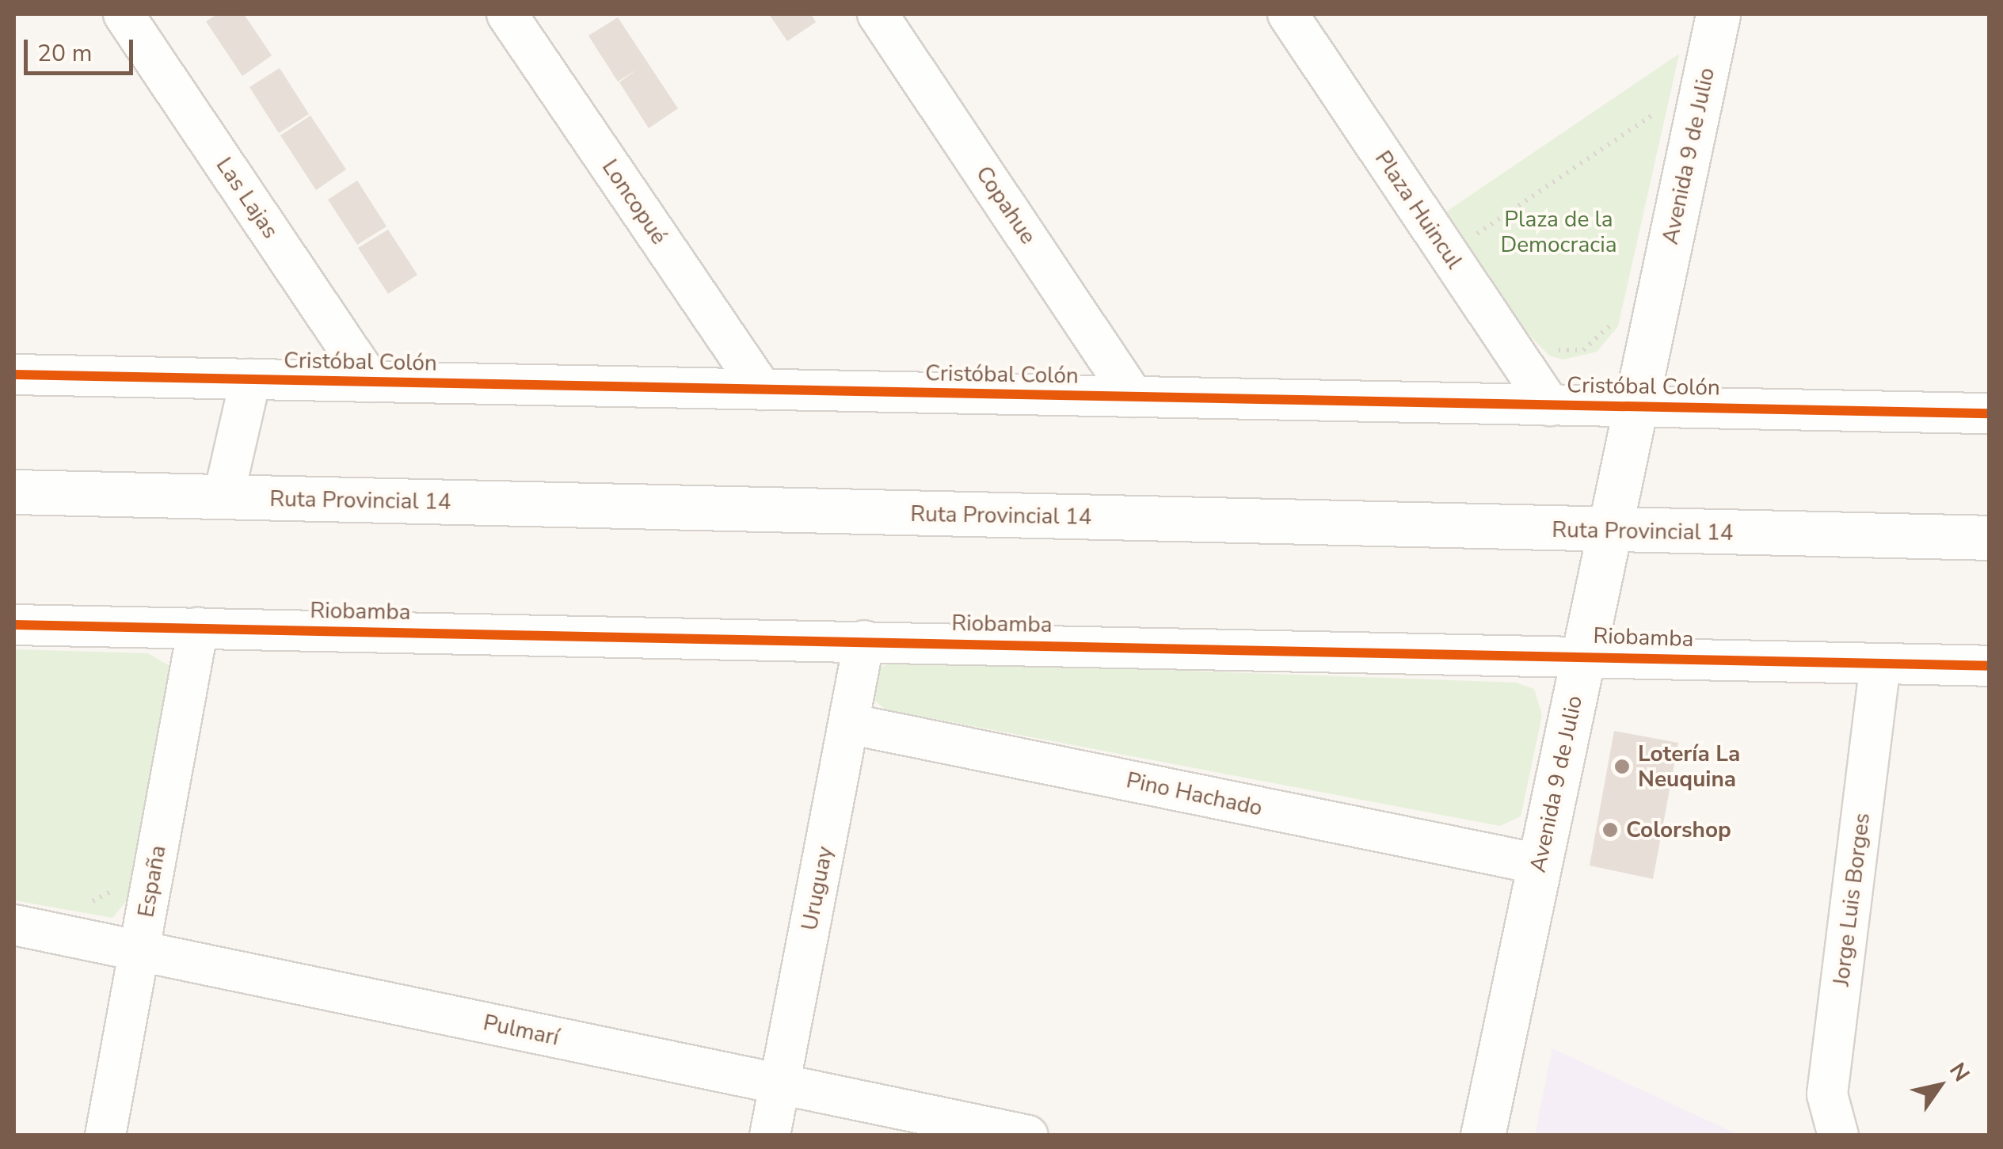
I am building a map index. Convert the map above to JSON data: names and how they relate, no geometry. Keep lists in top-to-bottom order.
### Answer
{
  "streets": {
    "main road": ["Avenida 9 de Julio", "Ruta Provincial 14"],
    "street": [
      "Las Lajas",
      "Loncopué",
      "Copahue",
      "Plaza Huincul",
      "Cristóbal Colón",
      "Riobamba",
      "Pino Hachado",
      "España",
      "Uruguay",
      "Jorge Luis Borges",
      "Pulmarí"
    ]
  },
  "crossings": [
    ["Avenida 9 de Julio", "Cristóbal Colón"],
    ["Avenida 9 de Julio", "Ruta Provincial 14"],
    ["Avenida 9 de Julio", "Riobamba"],
    ["Avenida 9 de Julio", "Pino Hachado"],
    ["Las Lajas", "Cristóbal Colón"],
    ["Loncopué", "Cristóbal Colón"],
    ["Copahue", "Cristóbal Colón"],
    ["Plaza Huincul", "Cristóbal Colón"],
    ["Riobamba", "España"],
    ["Riobamba", "Uruguay"],
    ["Riobamba", "Jorge Luis Borges"],
    ["Pino Hachado", "Uruguay"],
    ["España", "Pulmarí"],
    ["Uruguay", "Pulmarí"]
  ],
  "parks": ["Plaza de la Democracia"],
  "places": ["Lotería La Neuquina", "Colorshop"],
  "scale_bar": "20 m",
  "north": "top right"
}
